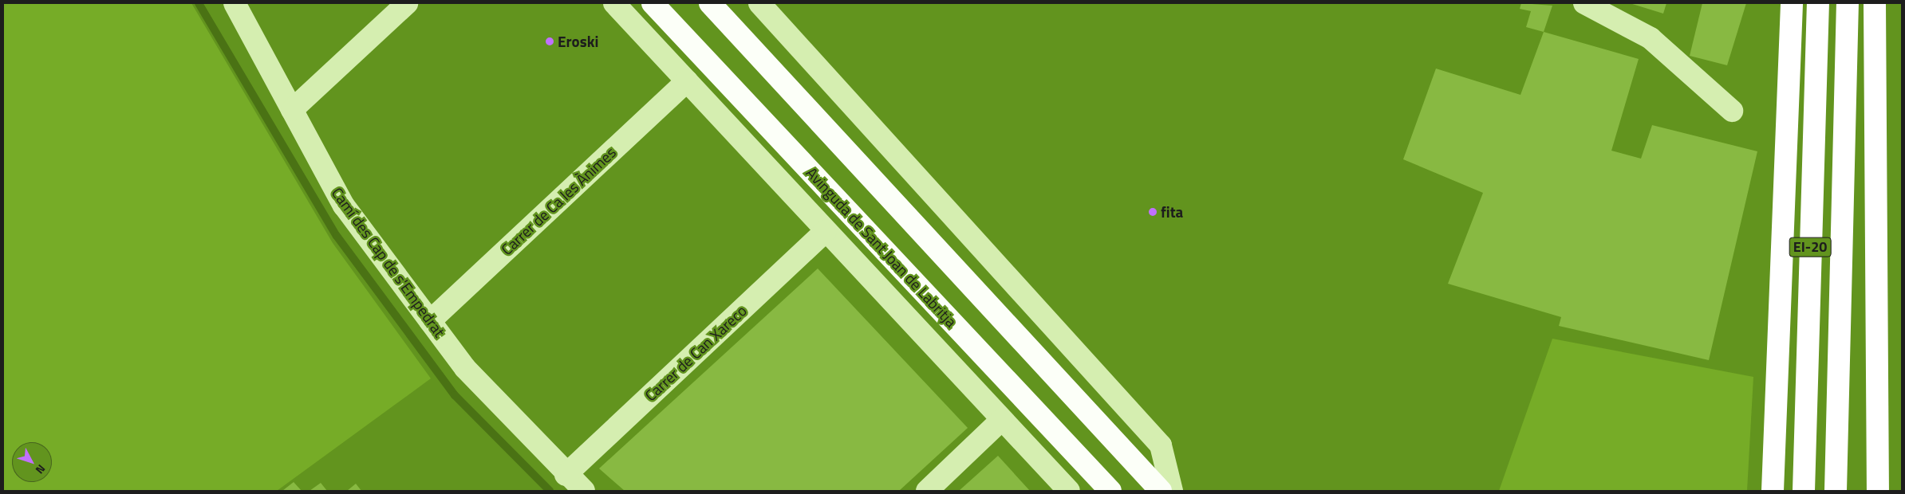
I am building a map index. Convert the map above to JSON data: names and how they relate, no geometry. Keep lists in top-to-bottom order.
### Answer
{
  "streets": {
    "highway": ["EI-20"],
    "main road": ["Avinguda de Sant Joan de Labritja"],
    "street": ["Carrer de Ca les Ànimes", "Camí des Cap de s'Empedrat", "Carrer de Can Xareco"]
  },
  "crossings": [
    ["Carrer de Ca les Ànimes", "Avinguda de Sant Joan de Labritja"],
    ["Carrer de Ca les Ànimes", "Camí des Cap de s'Empedrat"],
    ["Avinguda de Sant Joan de Labritja", "Carrer de Can Xareco"],
    ["Camí des Cap de s'Empedrat", "Carrer de Can Xareco"]
  ],
  "places": ["Eroski", "fita"],
  "north": "bottom right"
}
